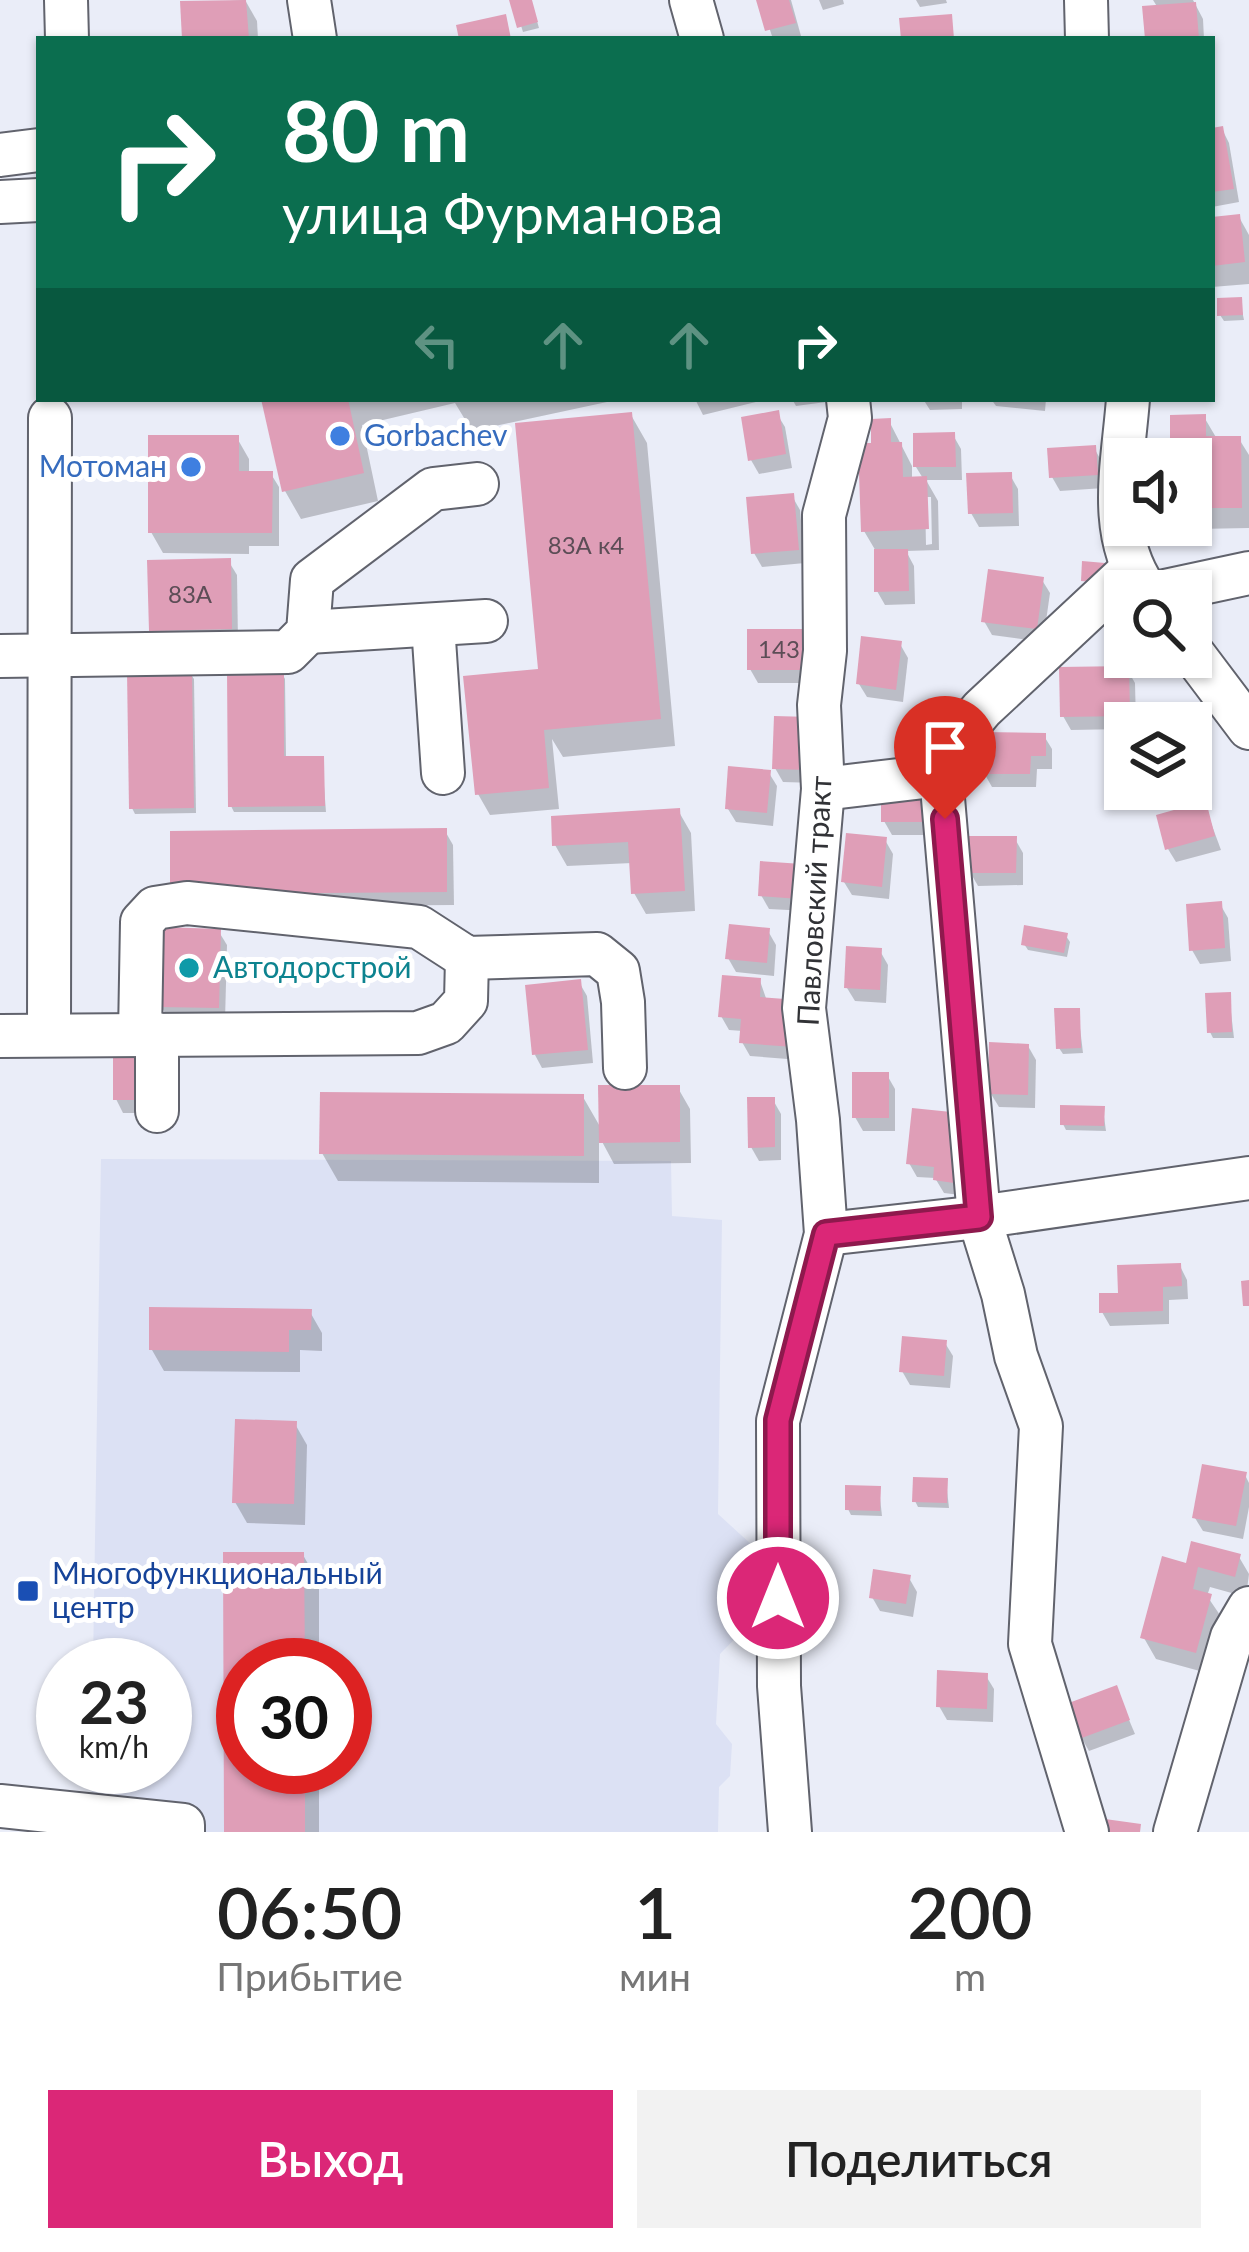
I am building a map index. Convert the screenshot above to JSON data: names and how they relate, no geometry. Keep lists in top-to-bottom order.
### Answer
{
  "streets": {
    "street": ["Павловский тракт"]
  },
  "places": {
    "other": ["Gorbachev", "Мотоман", "Автодорстрой"],
    "transit": ["Многофункциональный центр"]
  },
  "house_numbers": ["83А к4", "83А", "143"],
  "page": {
    "turn": ["80 m", "улица Фурманова"],
    "speed": "23 km/h",
    "limit": "30",
    "eta": [
      "06:50",
      "Прибытие",
      "1",
      "мин",
      "200",
      "m"
    ],
    "buttons": ["Выход", "Поделиться"]
  }
}
